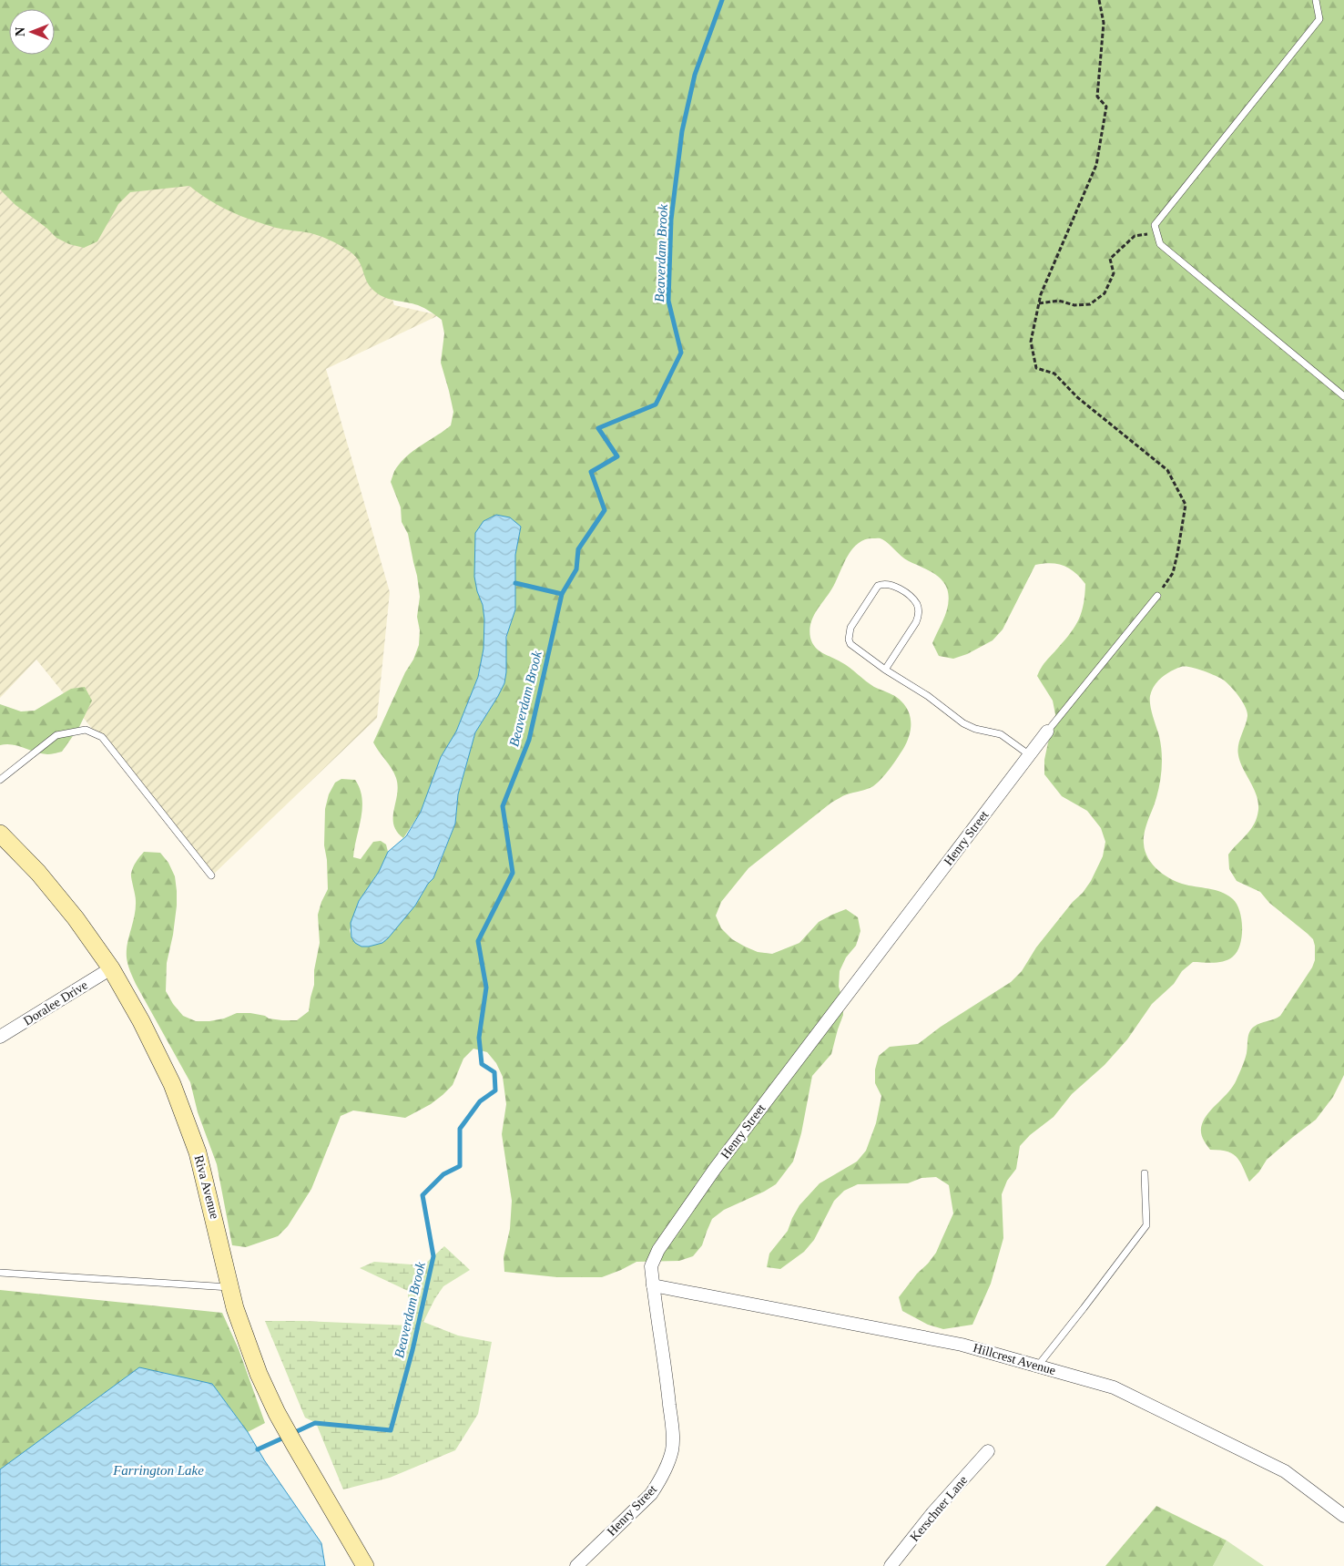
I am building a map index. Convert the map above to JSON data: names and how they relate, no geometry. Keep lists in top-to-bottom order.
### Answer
{
  "streets": {
    "street": [
      "Henry Street",
      "Doralee Drive",
      "Riva Avenue",
      "Hillcrest Avenue",
      "Kerschner Lane"
    ]
  },
  "crossings": [
    ["Henry Street", "Hillcrest Avenue"],
    ["Doralee Drive", "Riva Avenue"]
  ],
  "water": ["Beaverdam Brook", "Farrington Lake"],
  "north": "left"
}
